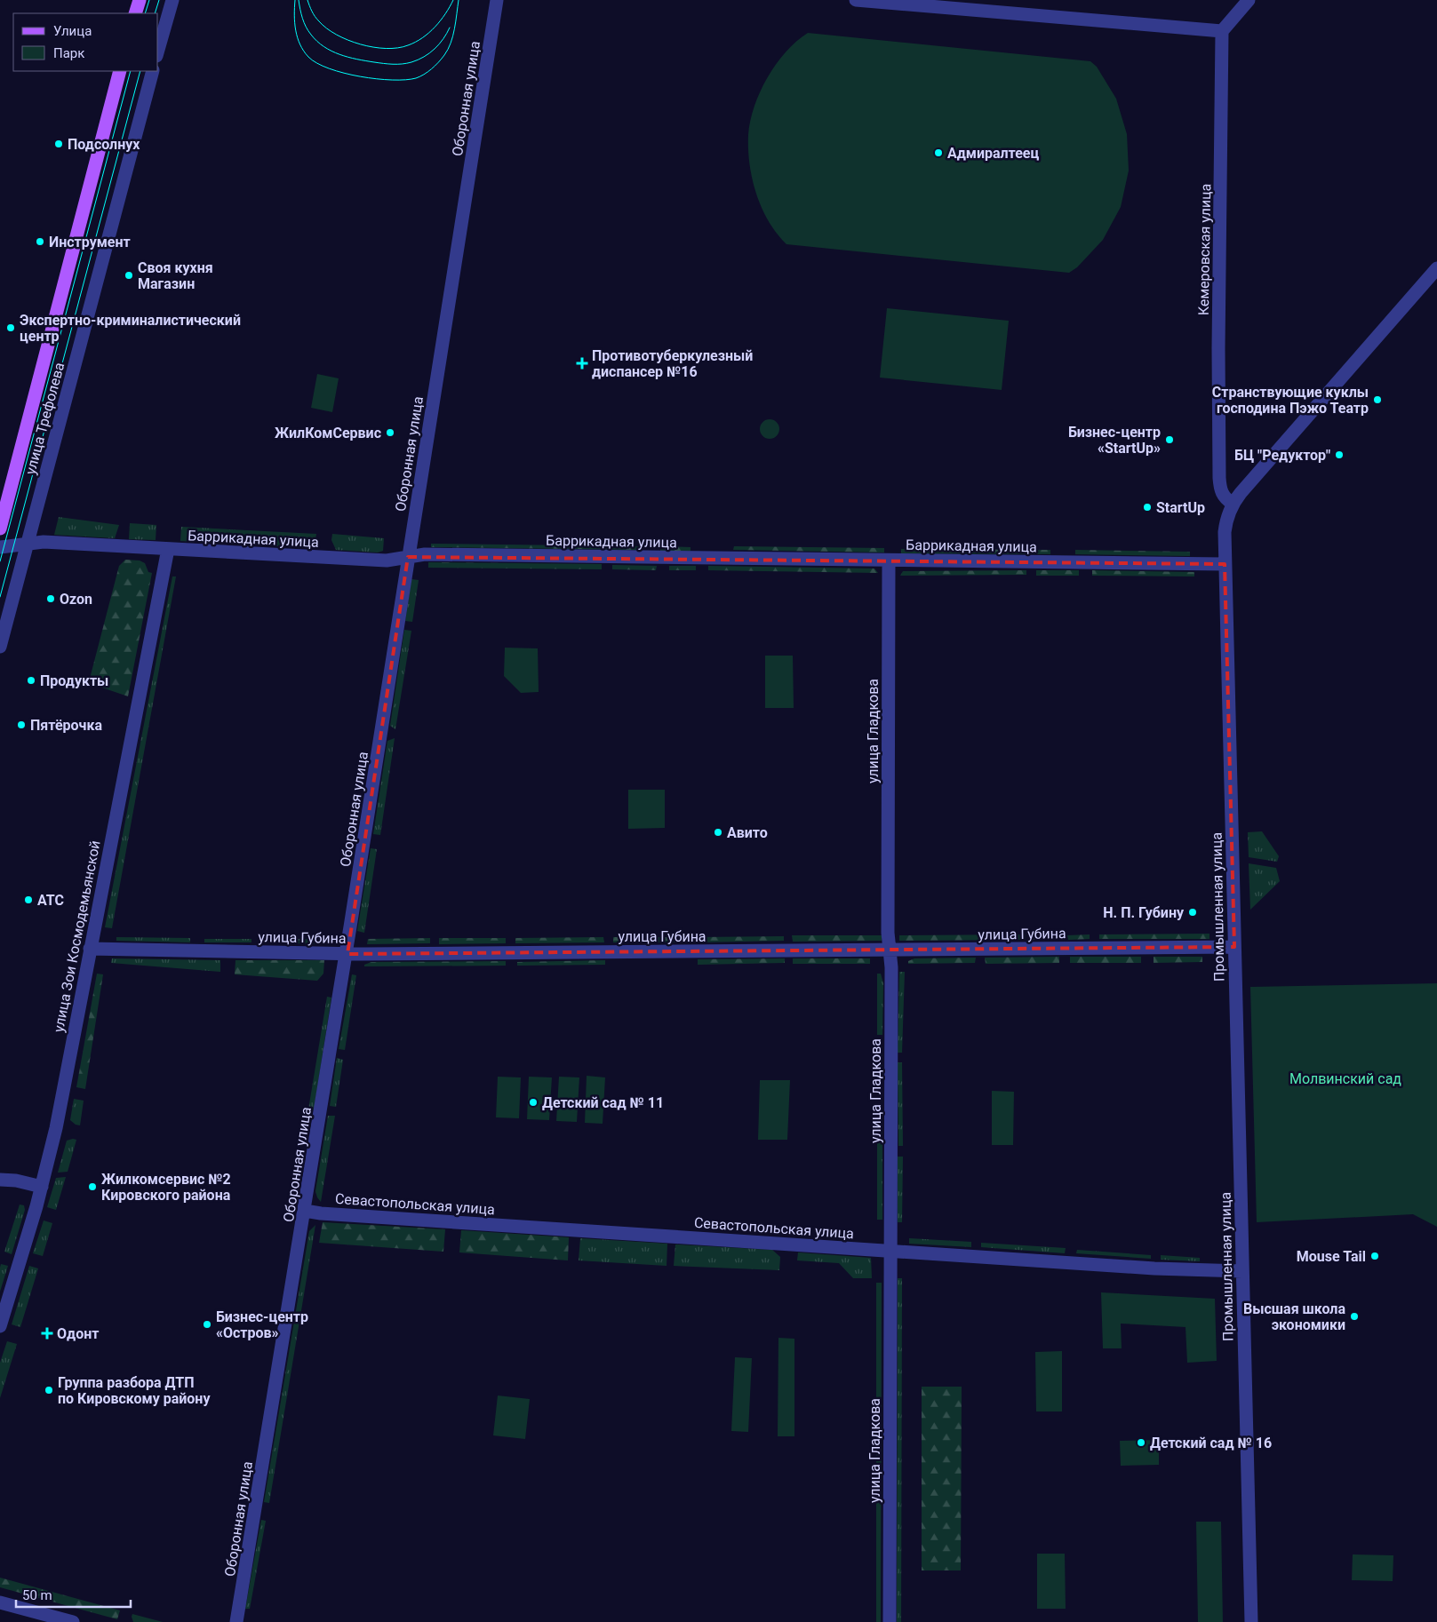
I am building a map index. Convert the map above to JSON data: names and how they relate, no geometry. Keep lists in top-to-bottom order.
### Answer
{
  "streets": {
    "main road": ["улица Трефолева"],
    "street": [
      "Оборонная улица",
      "Кемеровская улица",
      "Баррикадная улица",
      "улица Гладкова",
      "Промышленная улица",
      "улица Губина",
      "улица Зои Космодемьянской",
      "Севастопольская улица"
    ]
  },
  "crossings": [
    ["Оборонная улица", "Баррикадная улица"],
    ["Оборонная улица", "улица Губина"],
    ["Оборонная улица", "Севастопольская улица"],
    ["Кемеровская улица", "Промышленная улица"],
    ["улица Трефолева", "Баррикадная улица"],
    ["Баррикадная улица", "улица Гладкова"],
    ["Баррикадная улица", "Промышленная улица"],
    ["Баррикадная улица", "улица Зои Космодемьянской"],
    ["улица Гладкова", "улица Губина"],
    ["улица Гладкова", "Севастопольская улица"],
    ["Промышленная улица", "улица Губина"],
    ["Промышленная улица", "Севастопольская улица"],
    ["улица Губина", "улица Зои Космодемьянской"]
  ],
  "parks": ["Молвинский сад"],
  "places": {
    "other": [
      "Подсолнух",
      "Адмиралтеец",
      "Инструмент",
      "Своя кухня Магазин",
      "Экспертно-криминалистический центр",
      "Странствующие куклы господина Пэжо Театр",
      "ЖилКомСервис",
      "Бизнес-центр «StartUp»",
      "БЦ \"Редуктор\"",
      "StartUp",
      "Ozon",
      "Продукты",
      "Пятёрочка",
      "Авито",
      "АТС",
      "Н. П. Губину",
      "Детский сад № 11",
      "Жилкомсервис №2 Кировского района",
      "Mouse Tail",
      "Высшая школа экономики",
      "Бизнес-центр «Остров»",
      "Группа разбора ДТП по Кировскому району",
      "Детский сад № 16"
    ],
    "health": ["Противотуберкулезный диспансер №16", "Одонт"]
  },
  "legend": ["Улица", "Парк"],
  "scale_bar": "50 m"
}
